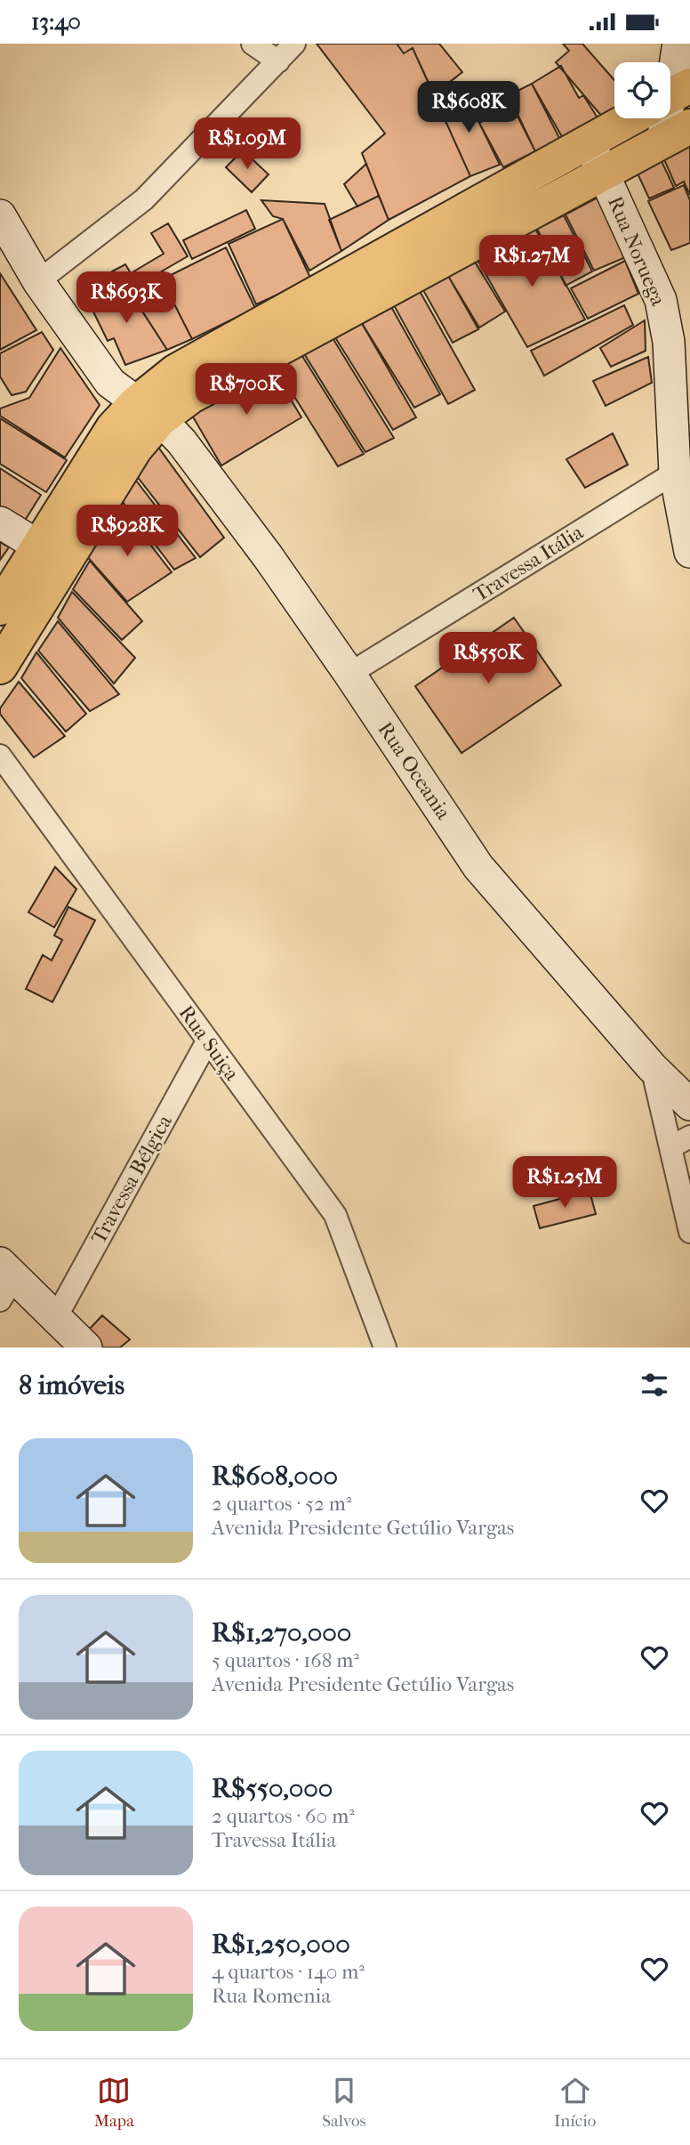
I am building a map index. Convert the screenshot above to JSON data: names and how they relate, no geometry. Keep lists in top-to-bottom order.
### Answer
{
  "streets": {
    "street": [
      "Rua Noruega",
      "Travessa Itália",
      "Rua Oceania",
      "Rua Suiça",
      "Travessa Bélgica"
    ]
  },
  "crossings": [
    ["Rua Noruega", "Travessa Itália"],
    ["Travessa Itália", "Rua Oceania"],
    ["Rua Suiça", "Travessa Bélgica"]
  ],
  "page": {
    "status": "13:40",
    "price": [
      "R$608K",
      "R$1.09M",
      "R$1.27M",
      "R$693K",
      "R$700K",
      "R$928K",
      "R$550K",
      "R$1.25M"
    ],
    "heading": "8 imóveis",
    "list": [
      {
        "name": "R$608,000",
        "note": "2 quartos · 52 m² · Avenida Presidente Getúlio Vargas"
      },
      {
        "name": "R$1,270,000",
        "note": "5 quartos · 168 m² · Avenida Presidente Getúlio Vargas"
      },
      {
        "name": "R$550,000",
        "note": "2 quartos · 60 m² · Travessa Itália"
      },
      {
        "name": "R$1,250,000",
        "note": "4 quartos · 140 m² · Rua Romenia"
      }
    ],
    "tabs": ["Mapa", "Salvos", "Início"]
  }
}
